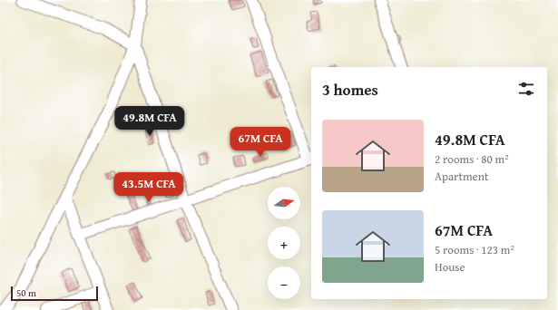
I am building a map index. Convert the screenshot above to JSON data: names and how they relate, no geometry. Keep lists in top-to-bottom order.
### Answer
{
  "scale_bar": "50 m",
  "north": "right",
  "page": {
    "heading": "3 homes",
    "price": ["49.8M CFA", "67M CFA", "43.5M CFA"],
    "list": [
      {
        "name": "49.8M CFA",
        "note": "2 rooms · 80 m² · Apartment"
      },
      {
        "name": "67M CFA",
        "note": "5 rooms · 123 m² · House"
      }
    ],
    "map_buttons": ["+", "−"],
    "scale": "50 m"
  }
}
